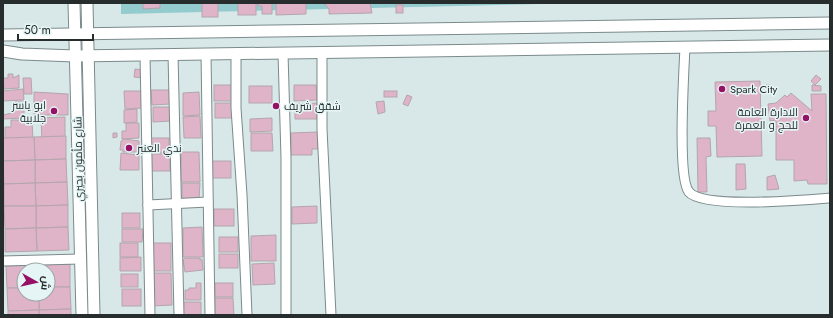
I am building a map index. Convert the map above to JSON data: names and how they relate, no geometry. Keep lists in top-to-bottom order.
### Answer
{
  "streets": {
    "street": ["شارع مأمون بحيري"]
  },
  "places": [
    "Spark City",
    "شقق شريف",
    "ابو ياسر جلابية",
    "الادارة العامة للحج و العمرة",
    "ندي العنبر"
  ],
  "scale_bar": "50 m",
  "north": "right"
}
